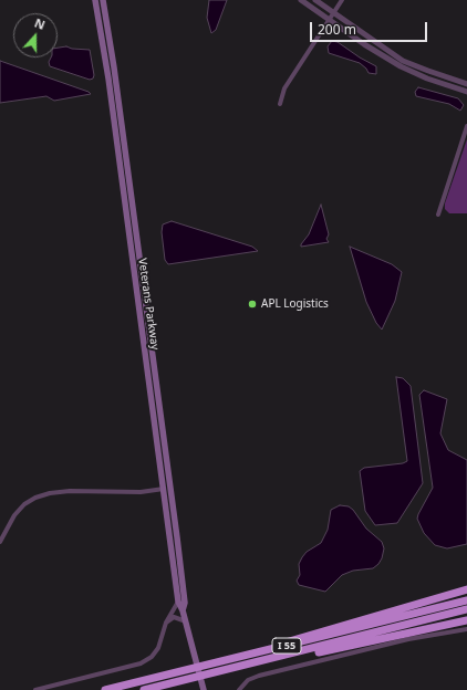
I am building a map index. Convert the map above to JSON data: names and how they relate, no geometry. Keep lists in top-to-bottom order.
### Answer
{
  "streets": {
    "highway": ["I 55"],
    "main road": ["Veterans Parkway"]
  },
  "places": ["APL Logistics"],
  "scale_bar": "200 m",
  "north": "top"
}
